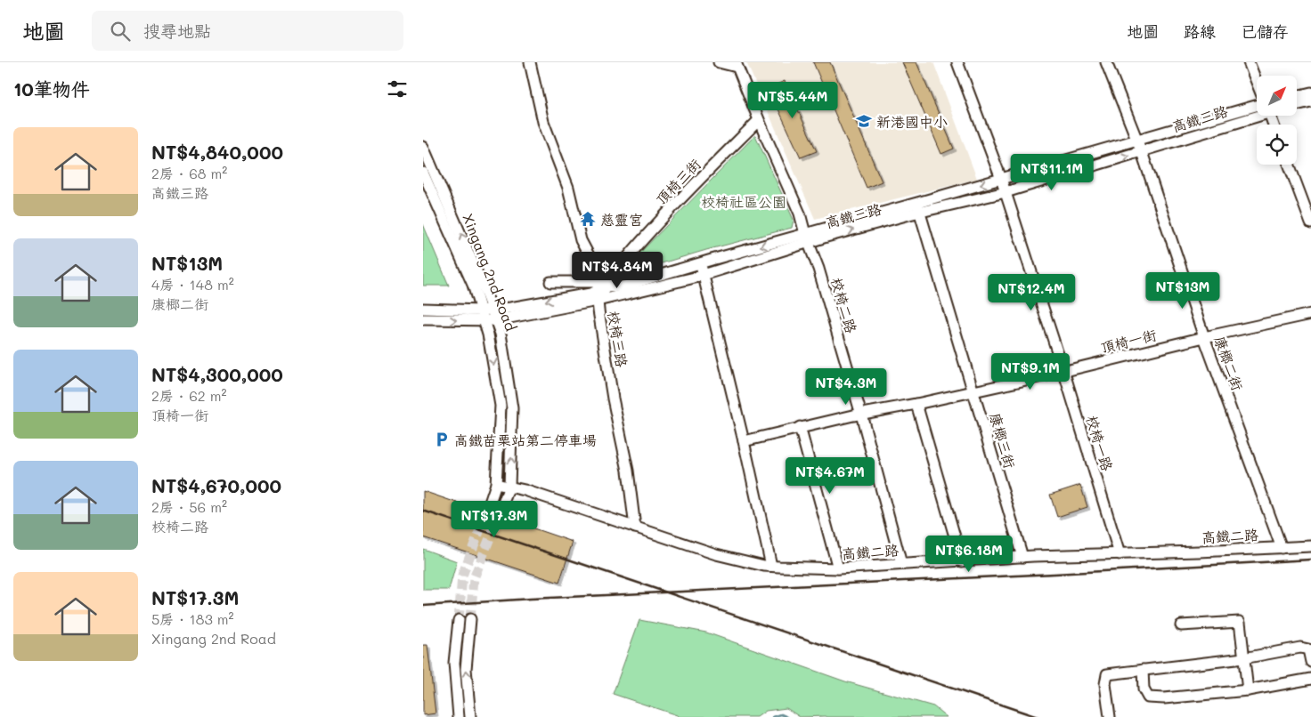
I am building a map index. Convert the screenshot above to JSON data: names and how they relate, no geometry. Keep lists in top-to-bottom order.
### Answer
{
  "streets": {
    "street": [
      "高鐵三路",
      "頂椅三街",
      "Xingang 2nd Road",
      "校椅二路",
      "校椅三路",
      "頂椅一街",
      "康榔二街",
      "康榔三街",
      "校椅一路",
      "高鐵二路"
    ]
  },
  "crossings": [
    ["高鐵三路", "頂椅三街"],
    ["高鐵三路", "Xingang 2nd Road"],
    ["高鐵三路", "校椅二路"],
    ["高鐵三路", "校椅三路"],
    ["高鐵三路", "康榔二街"],
    ["高鐵三路", "康榔三街"],
    ["高鐵三路", "校椅一路"],
    ["頂椅三街", "校椅二路"],
    ["頂椅三街", "校椅三路"],
    ["Xingang 2nd Road", "高鐵二路"],
    ["校椅二路", "頂椅一街"],
    ["校椅二路", "高鐵二路"],
    ["校椅三路", "高鐵二路"],
    ["頂椅一街", "康榔二街"],
    ["頂椅一街", "康榔三街"],
    ["頂椅一街", "校椅一路"],
    ["康榔二街", "高鐵二路"],
    ["康榔三街", "高鐵二路"],
    ["校椅一路", "高鐵二路"]
  ],
  "parks": ["校椅社區公園"],
  "places": {
    "school or university": ["新港國中小"],
    "temple": ["慈靈宮"],
    "parking": ["高鐵苗栗站第二停車場"]
  },
  "north": "top right",
  "page": {
    "header": "地圖",
    "search": "搜尋地點",
    "nav": ["地圖", "路線", "已儲存"],
    "heading": "10筆物件",
    "price": [
      "NT$5.44M",
      "NT$11.1M",
      "NT$4.84M",
      "NT$13M",
      "NT$12.4M",
      "NT$9.1M",
      "NT$4.3M",
      "NT$4.67M",
      "NT$17.3M",
      "NT$6.18M"
    ],
    "list": [
      {
        "name": "NT$4,840,000",
        "note": "2房 · 68 m² · 高鐵三路"
      },
      {
        "name": "NT$13M",
        "note": "4房 · 148 m² · 康榔二街"
      },
      {
        "name": "NT$4,300,000",
        "note": "2房 · 62 m² · 頂椅一街"
      },
      {
        "name": "NT$4,670,000",
        "note": "2房 · 56 m² · 校椅二路"
      },
      {
        "name": "NT$17.3M",
        "note": "5房 · 183 m² · Xingang 2nd Road"
      }
    ]
  }
}
